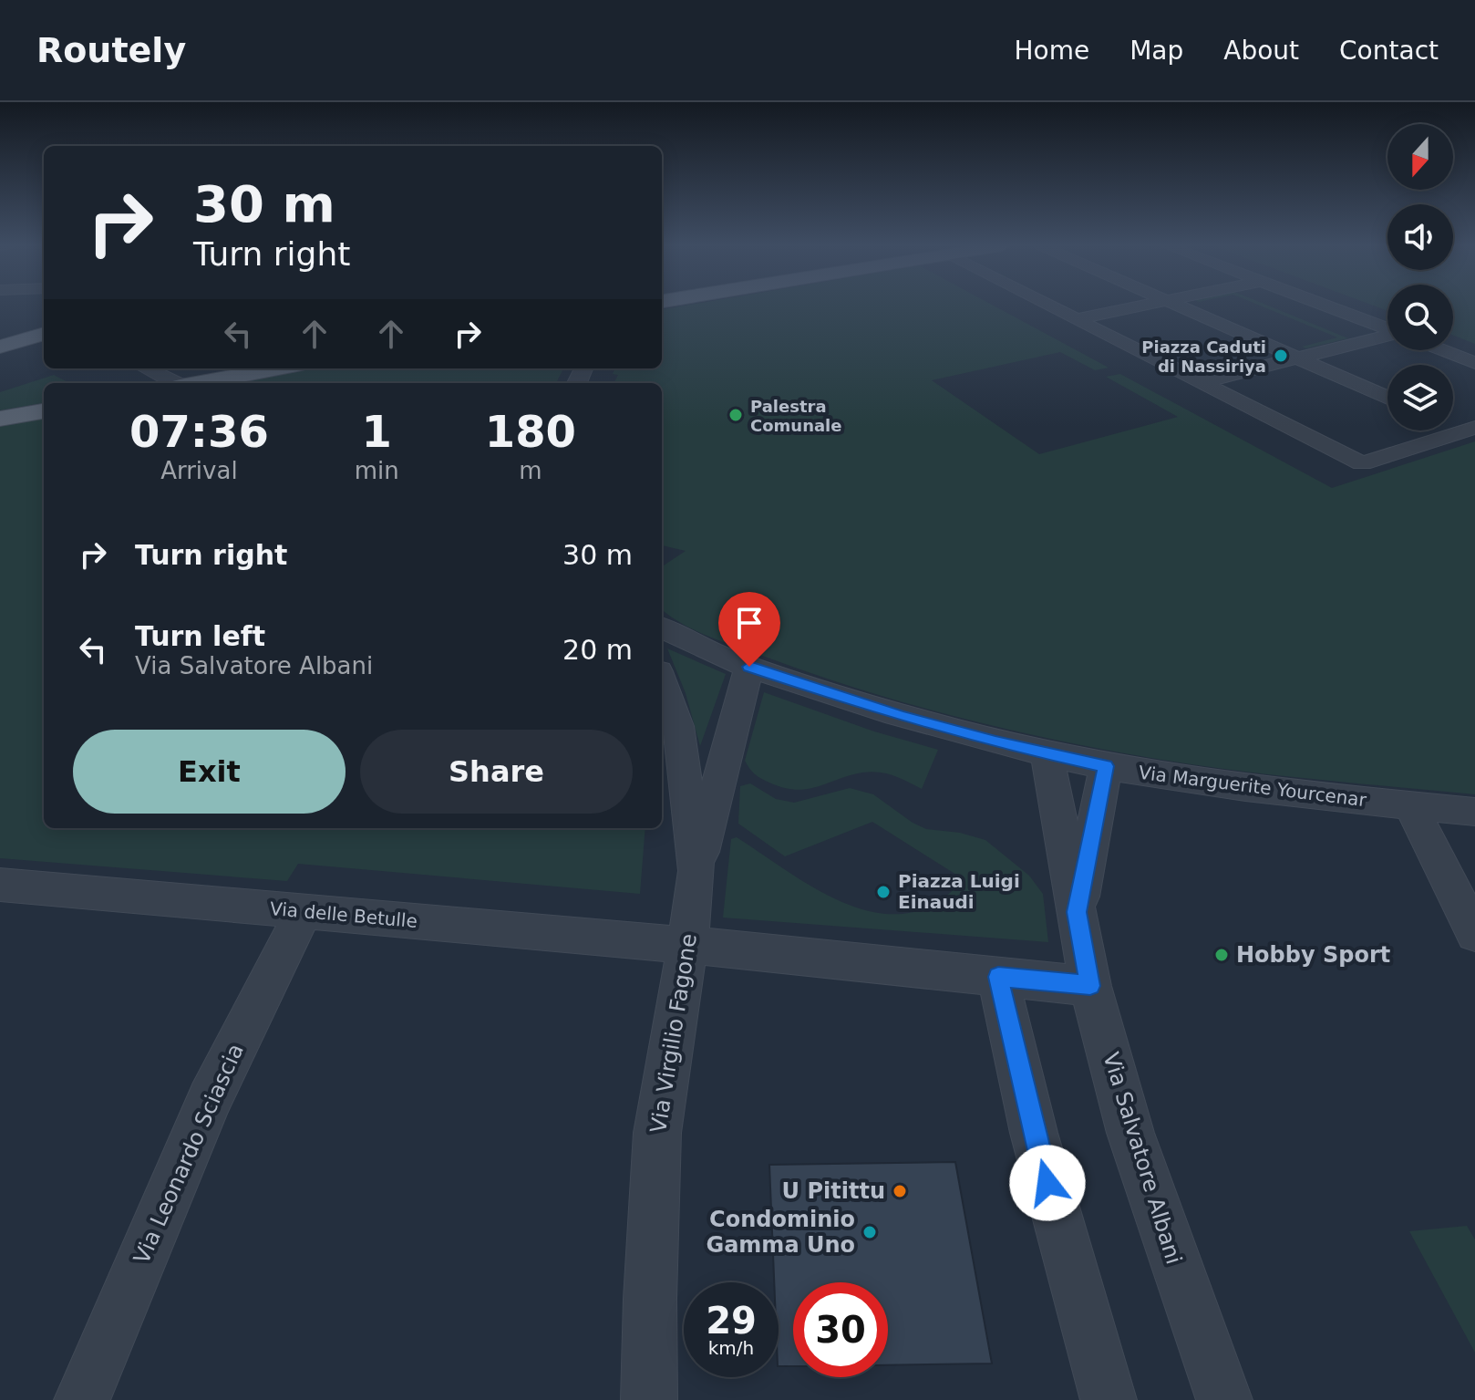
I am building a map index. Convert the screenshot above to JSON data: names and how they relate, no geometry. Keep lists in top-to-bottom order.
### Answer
{
  "streets": {
    "street": [
      "Via Marguerite Yourcenar",
      "Via delle Betulle",
      "Via Virgilio Fagone",
      "Via Leonardo Sciascia",
      "Via Salvatore Albani"
    ]
  },
  "crossings": [
    ["Via Marguerite Yourcenar", "Via Salvatore Albani"],
    ["Via delle Betulle", "Via Virgilio Fagone"],
    ["Via delle Betulle", "Via Leonardo Sciascia"],
    ["Via delle Betulle", "Via Salvatore Albani"]
  ],
  "places": [
    "Piazza Caduti di Nassiriya",
    "Palestra Comunale",
    "Piazza Luigi Einaudi",
    "Hobby Sport",
    "U Pitittu",
    "Condominio Gamma Uno"
  ],
  "north": "bottom",
  "page": {
    "header": "Routely",
    "nav": [
      "Home",
      "Map",
      "About",
      "Contact"
    ],
    "turn": ["30 m", "Turn right"],
    "eta": [
      "07:36",
      "Arrival",
      "1",
      "min",
      "180",
      "m"
    ],
    "list": [
      {
        "name": "Turn right",
        "value": "30 m"
      },
      {
        "name": "Turn left",
        "note": "Via Salvatore Albani",
        "value": "20 m"
      }
    ],
    "buttons": ["Exit", "Share"],
    "speed": "29 km/h",
    "limit": "30"
  }
}
